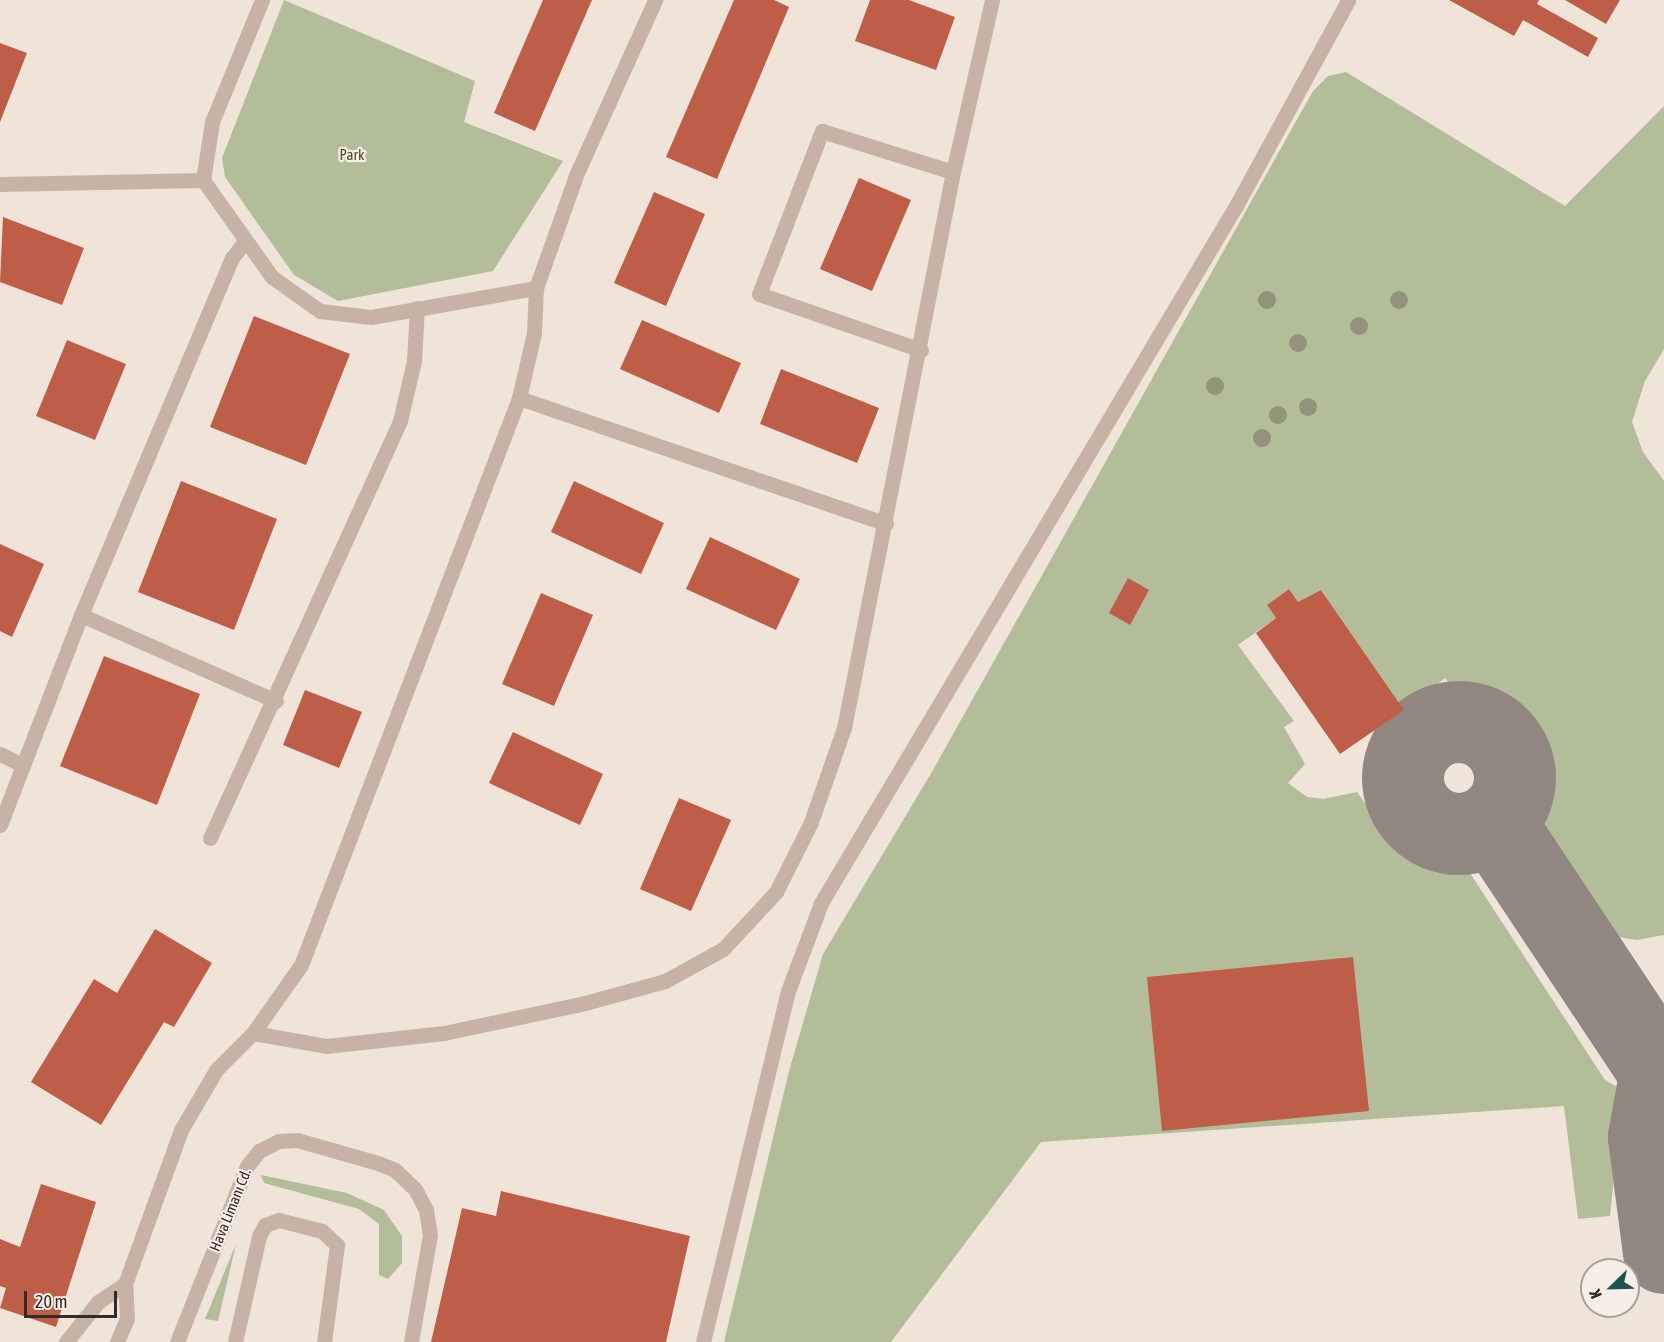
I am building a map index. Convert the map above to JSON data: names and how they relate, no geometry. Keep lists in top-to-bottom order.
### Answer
{
  "streets": {
    "street": ["Hava Limanı Cd."]
  },
  "parks": ["Park"],
  "scale_bar": "20 m",
  "north": "bottom left"
}
